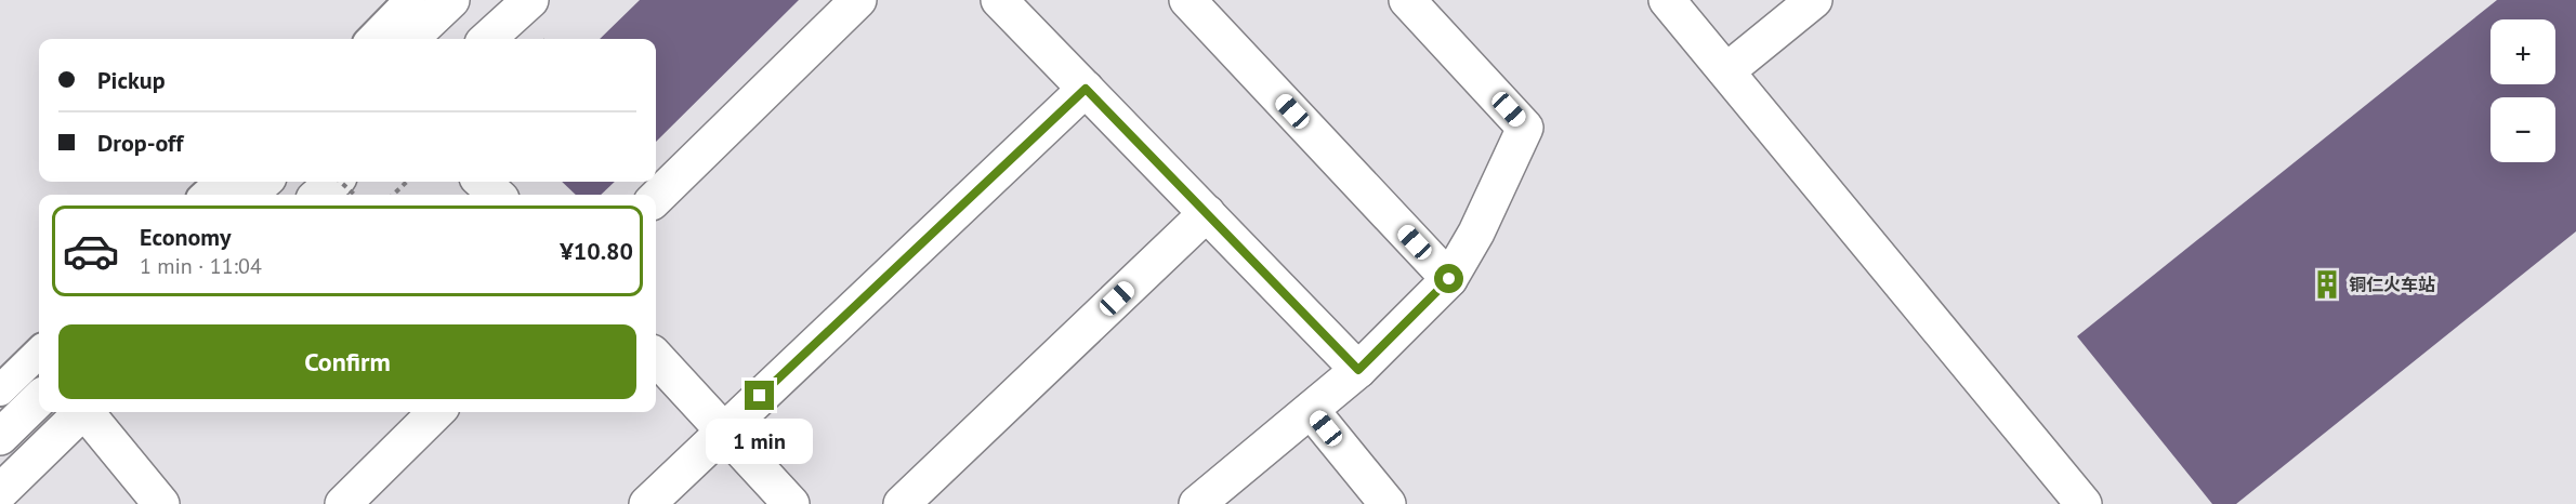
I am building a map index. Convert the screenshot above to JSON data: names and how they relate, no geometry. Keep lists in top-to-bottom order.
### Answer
{
  "places": {
    "building": ["铜仁火车站"]
  },
  "page": {
    "map_buttons": ["+", "−"],
    "banner": ["Pickup", "Drop-off"],
    "list": [
      {
        "name": "Economy",
        "note": "1 min · 11:04",
        "value": "¥10.80"
      }
    ],
    "buttons": "Confirm",
    "bubble": "1 min"
  }
}
